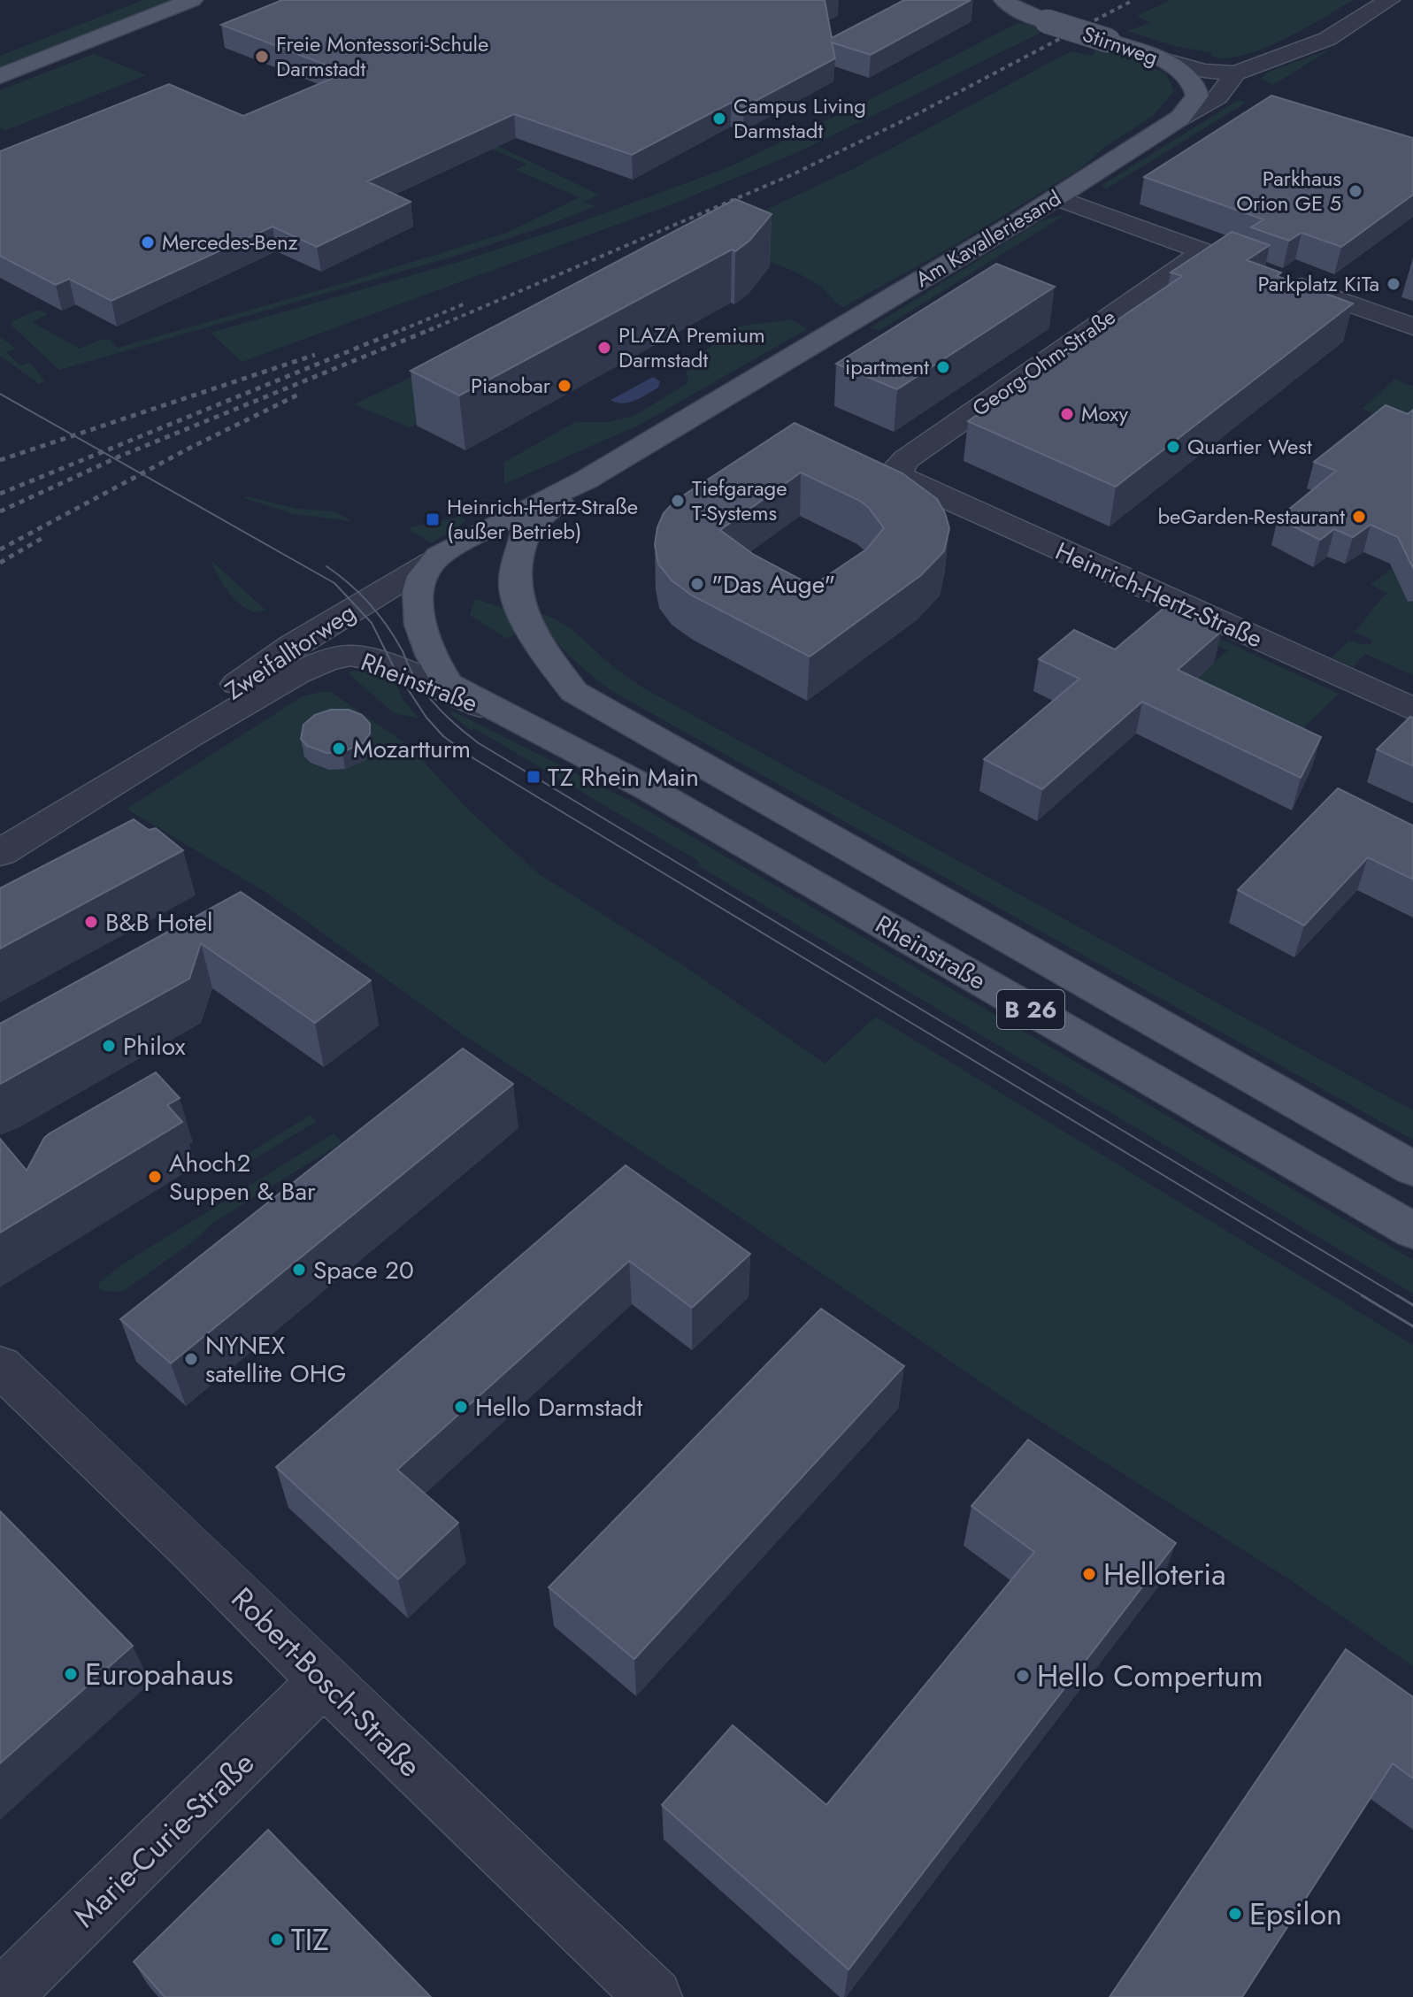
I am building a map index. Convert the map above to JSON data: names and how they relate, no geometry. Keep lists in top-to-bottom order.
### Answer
{
  "streets": {
    "main road": [
      "Stirnweg",
      "Am Kavalleriesand",
      "Rheinstraße",
      "B 26"
    ],
    "street": [
      "Georg-Ohm-Straße",
      "Heinrich-Hertz-Straße",
      "Zweifalltorweg",
      "Robert-Bosch-Straße",
      "Marie-Curie-Straße"
    ]
  },
  "crossings": [
    ["Stirnweg", "Am Kavalleriesand"],
    ["Am Kavalleriesand", "Zweifalltorweg"],
    ["Am Kavalleriesand", "Rheinstraße"],
    ["Georg-Ohm-Straße", "Heinrich-Hertz-Straße"],
    ["Zweifalltorweg", "Rheinstraße"],
    ["Robert-Bosch-Straße", "Marie-Curie-Straße"]
  ],
  "places": {
    "other": [
      "Freie Montessori-Schule Darmstadt",
      "Campus Living Darmstadt",
      "Parkhaus Orion GE 5",
      "Mercedes-Benz",
      "Parkplatz KiTa",
      "PLAZA Premium Darmstadt",
      "ipartment",
      "Pianobar",
      "Moxy",
      "Quartier West",
      "Tiefgarage T-Systems",
      "beGarden-Restaurant",
      "\"Das Auge\"",
      "Mozartturm",
      "B&B Hotel",
      "Philox",
      "Ahoch2 Suppen & Bar",
      "Space 20",
      "NYNEX satellite OHG",
      "Hello Darmstadt",
      "Helloteria",
      "Europahaus",
      "Hello Compertum",
      "Epsilon",
      "TIZ"
    ],
    "transit": ["Heinrich-Hertz-Straße (außer Betrieb)", "TZ Rhein Main"]
  }
}
